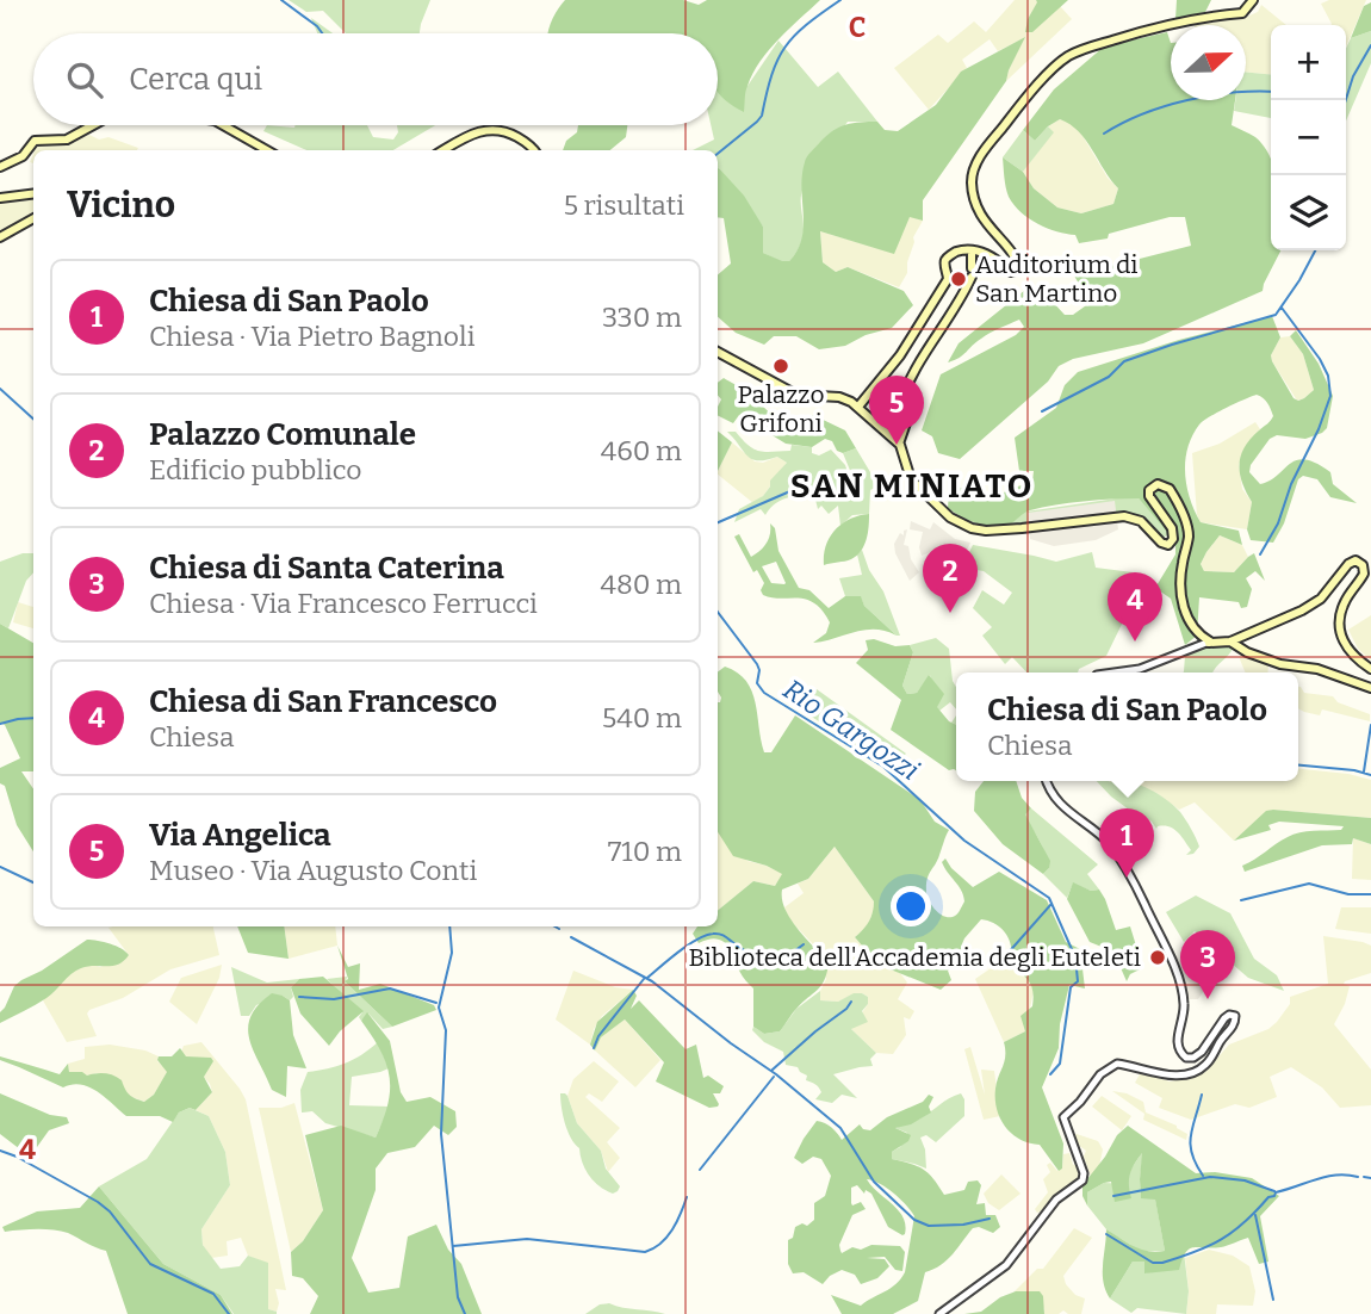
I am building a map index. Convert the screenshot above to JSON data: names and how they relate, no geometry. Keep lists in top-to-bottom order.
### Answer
{
  "districts": ["SAN MINIATO"],
  "water": ["Rio Gargozzi"],
  "places": ["Auditorium di San Martino", "Palazzo Grifoni", "Biblioteca dell'Accademia degli Euteleti"],
  "north": "right",
  "page": {
    "map_buttons": ["+", "−"],
    "search": "Cerca qui",
    "heading": ["Vicino", "5 risultati"],
    "list": [
      {
        "mark": "1",
        "name": "Chiesa di San Paolo",
        "note": "Chiesa · Via Pietro Bagnoli",
        "value": "330 m"
      },
      {
        "mark": "2",
        "name": "Palazzo Comunale",
        "note": "Edificio pubblico",
        "value": "460 m"
      },
      {
        "mark": "3",
        "name": "Chiesa di Santa Caterina",
        "note": "Chiesa · Via Francesco Ferrucci",
        "value": "480 m"
      },
      {
        "mark": "4",
        "name": "Chiesa di San Francesco",
        "note": "Chiesa",
        "value": "540 m"
      },
      {
        "mark": "5",
        "name": "Via Angelica",
        "note": "Museo · Via Augusto Conti",
        "value": "710 m"
      }
    ],
    "pins": [
      "5",
      "2",
      "4",
      "1",
      "3"
    ],
    "popup": ["Chiesa di San Paolo", "Chiesa"]
  },
  "grid": {
    "columns": ["C"],
    "rows": ["4"]
  }
}
